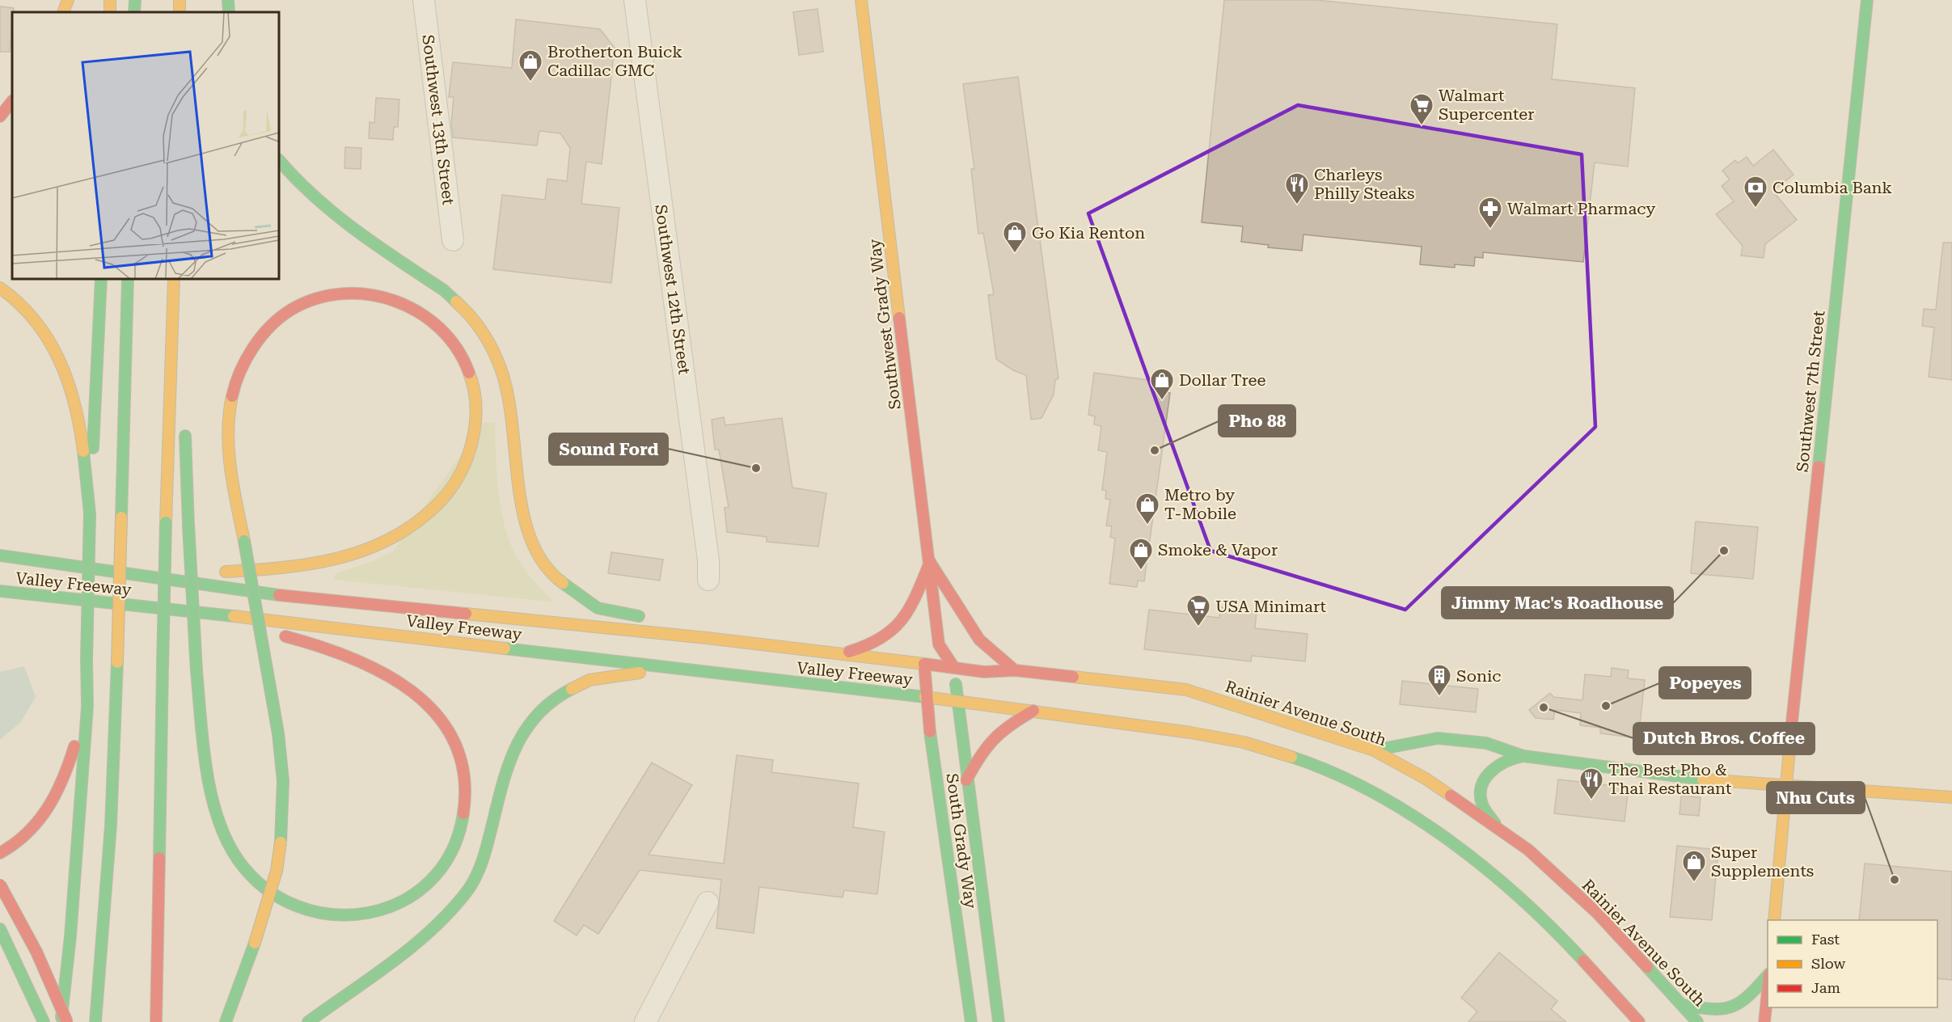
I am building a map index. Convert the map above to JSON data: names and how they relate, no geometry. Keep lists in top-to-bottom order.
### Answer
{
  "streets": {
    "main road": [
      "Southwest Grady Way",
      "Southwest 7th Street",
      "Valley Freeway",
      "Rainier Avenue South",
      "South Grady Way"
    ],
    "street": ["Southwest 13th Street", "Southwest 12th Street"]
  },
  "crossings": [
    ["Southwest Grady Way", "Rainier Avenue South"],
    ["Southwest Grady Way", "South Grady Way"],
    ["Valley Freeway", "Rainier Avenue South"],
    ["Valley Freeway", "South Grady Way"],
    ["Rainier Avenue South", "South Grady Way"]
  ],
  "places": {
    "shop": [
      "Brotherton Buick Cadillac GMC",
      "Go Kia Renton",
      "Dollar Tree",
      "Metro by T-Mobile",
      "Smoke & Vapor",
      "Super Supplements"
    ],
    "supermarket": ["Walmart Supercenter", "USA Minimart"],
    "restaurant": ["Charleys Philly Steaks", "The Best Pho & Thai Restaurant"],
    "bank": ["Columbia Bank"],
    "pharmacy": ["Walmart Pharmacy"],
    "other": [
      "Pho 88",
      "Sound Ford",
      "Jimmy Mac's Roadhouse",
      "Popeyes",
      "Dutch Bros. Coffee",
      "Nhu Cuts"
    ],
    "building": ["Sonic"]
  },
  "legend": ["Fast", "Slow", "Jam"]
}
